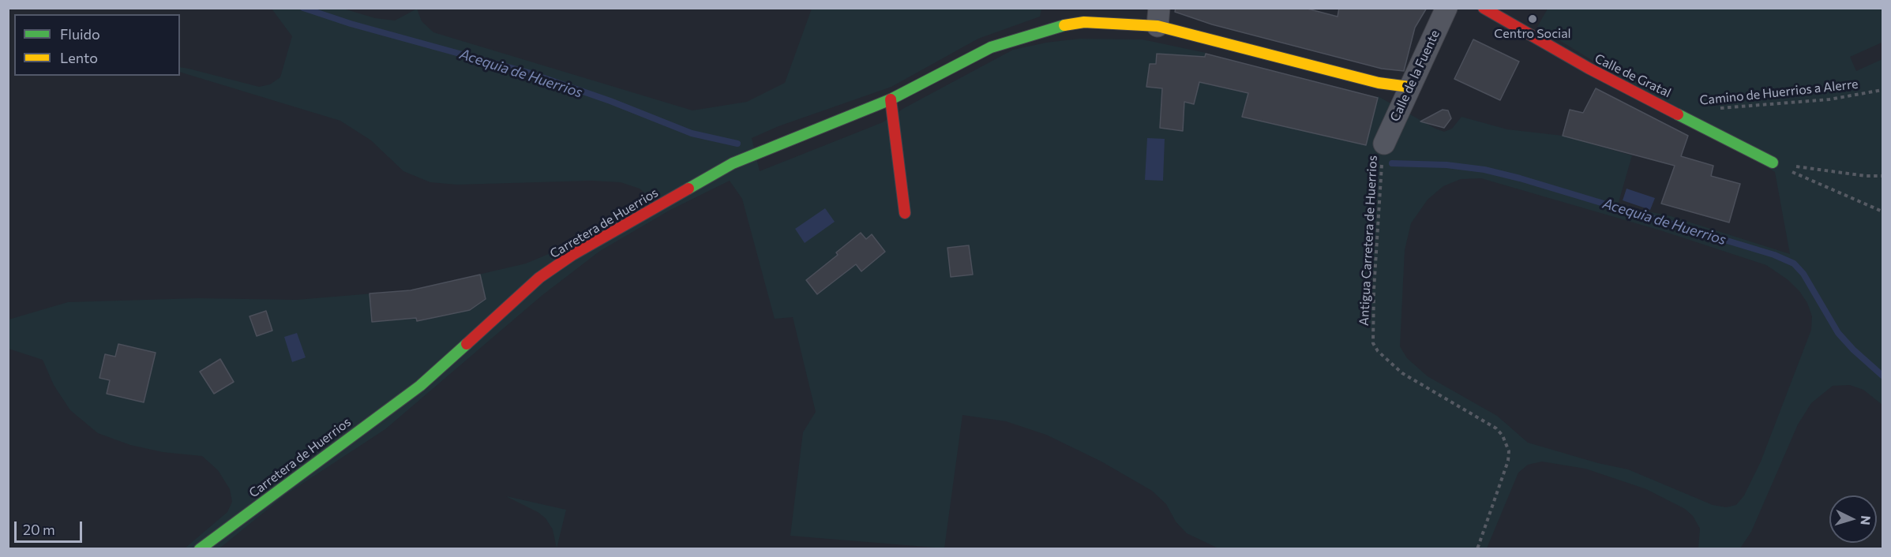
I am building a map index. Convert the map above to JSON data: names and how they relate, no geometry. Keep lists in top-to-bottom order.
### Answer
{
  "streets": {
    "street": ["Calle de la Fuente", "Calle de Gratal", "Carretera de Huerrios"],
    "path": ["Camino de Huerrios a Alerre", "Antigua Carretera de Huerrios"]
  },
  "crossings": [
    ["Calle de la Fuente", "Carretera de Huerrios"],
    ["Calle de la Fuente", "Antigua Carretera de Huerrios"]
  ],
  "water": ["Acequia de Huerrios"],
  "places": ["Centro Social"],
  "legend": ["Fluido", "Lento"],
  "scale_bar": "20 m",
  "north": "right"
}
